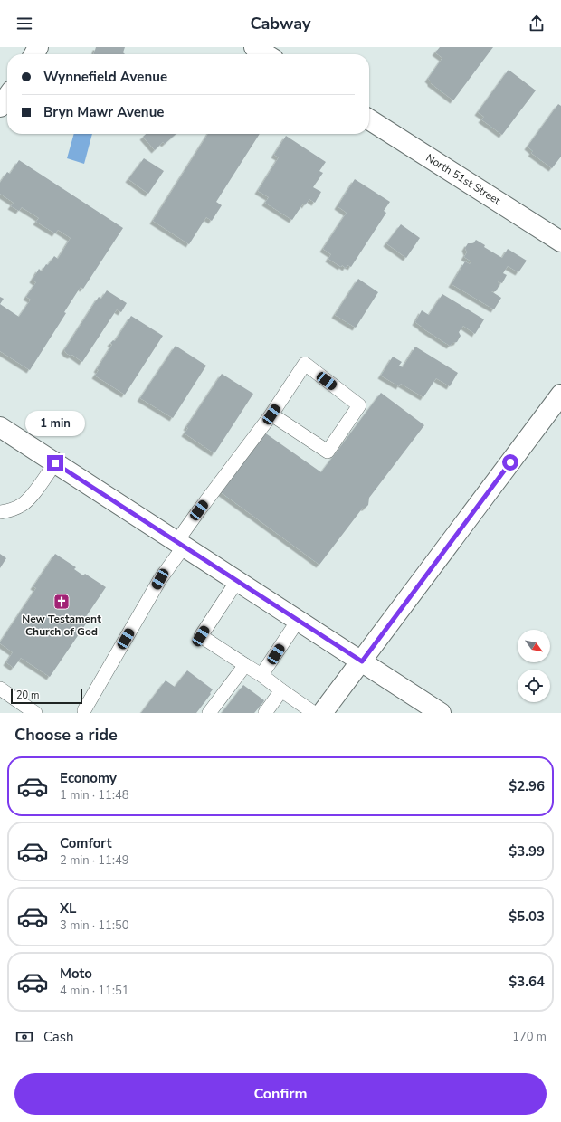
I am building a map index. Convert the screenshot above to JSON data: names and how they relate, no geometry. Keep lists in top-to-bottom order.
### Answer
{
  "streets": {
    "street": ["North 51st Street"]
  },
  "places": {
    "church": ["New Testament Church of God"]
  },
  "scale_bar": "20 m",
  "north": "bottom right",
  "page": {
    "header": "Cabway",
    "banner": ["Wynnefield Avenue", "Bryn Mawr Avenue"],
    "bubble": "1 min",
    "scale": "20 m",
    "heading": "Choose a ride",
    "list": [
      {
        "name": "Economy",
        "note": "1 min · 11:48",
        "value": "$2.96"
      },
      {
        "name": "Comfort",
        "note": "2 min · 11:49",
        "value": "$3.99"
      },
      {
        "name": "XL",
        "note": "3 min · 11:50",
        "value": "$5.03"
      },
      {
        "name": "Moto",
        "note": "4 min · 11:51",
        "value": "$3.64"
      }
    ],
    "pay": ["Cash", "170 m"],
    "buttons": "Confirm"
  }
}
